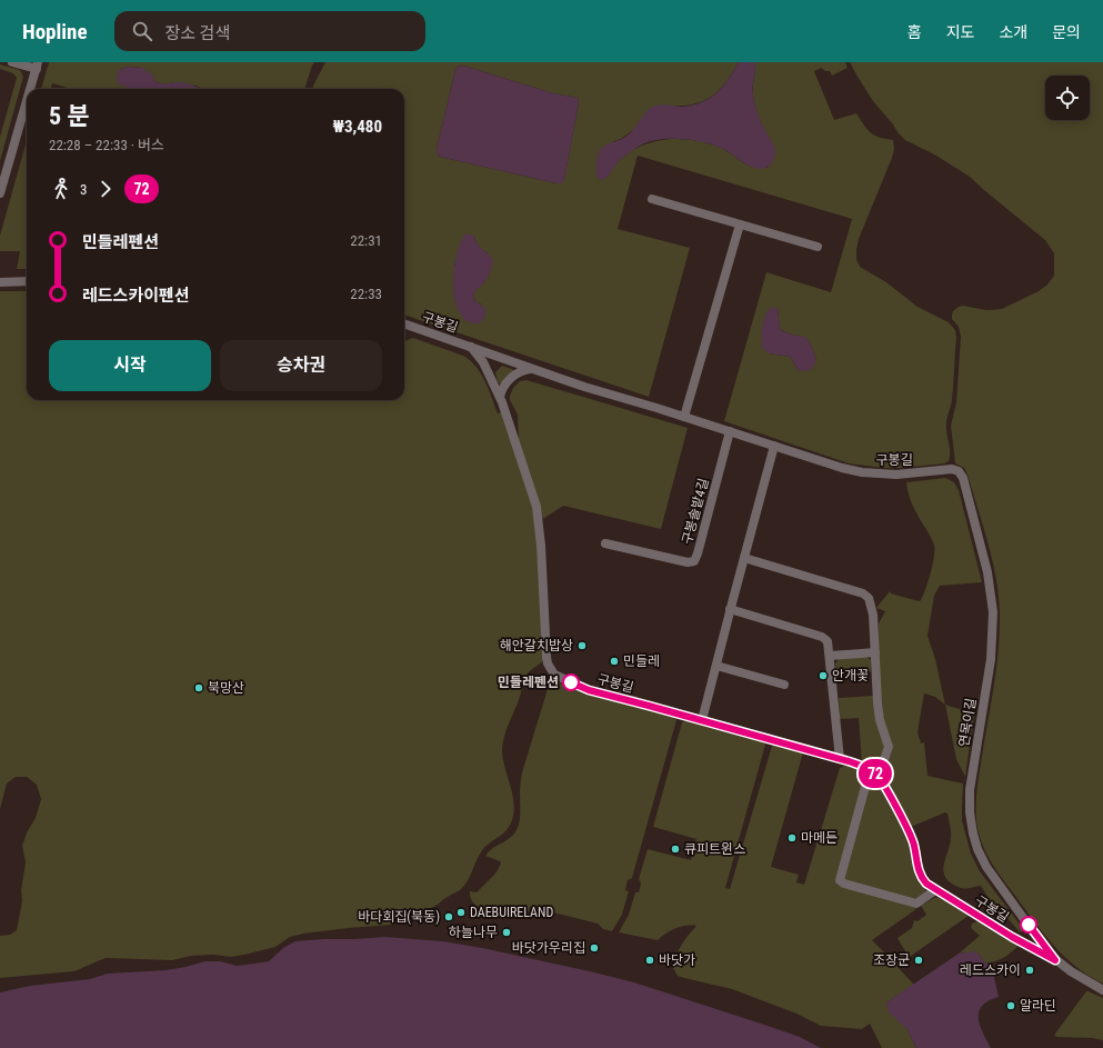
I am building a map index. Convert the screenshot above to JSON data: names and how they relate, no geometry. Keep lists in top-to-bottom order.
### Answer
{
  "streets": {
    "street": ["구봉길", "구봉솔밭4길", "연목이길"]
  },
  "crossings": [
    ["구봉길", "구봉솔밭4길"],
    ["구봉길", "연목이길"]
  ],
  "places": [
    "해안갈치밥상",
    "민들레",
    "안개꽃",
    "민들레펜션",
    "북망산",
    "마메든",
    "큐피트윈스",
    "DAEBUIRELAND",
    "바다회집(북동)",
    "하늘나무",
    "바닷가우리집",
    "바닷가",
    "조장군",
    "레드스카이",
    "알라딘"
  ],
  "lines": ["bus line 72"],
  "page": {
    "header": "Hopline",
    "search": "장소 검색",
    "nav": [
      "홈",
      "지도",
      "소개",
      "문의"
    ],
    "on_map": "72",
    "heading": ["5 분", "22:28 – 22:33 · 버스", "₩3,480"],
    "legs": ["3", "72"],
    "list": [
      {
        "name": "민들레펜션",
        "value": "22:31"
      },
      {
        "name": "레드스카이펜션",
        "value": "22:33"
      }
    ],
    "buttons": ["시작", "승차권"]
  }
}
